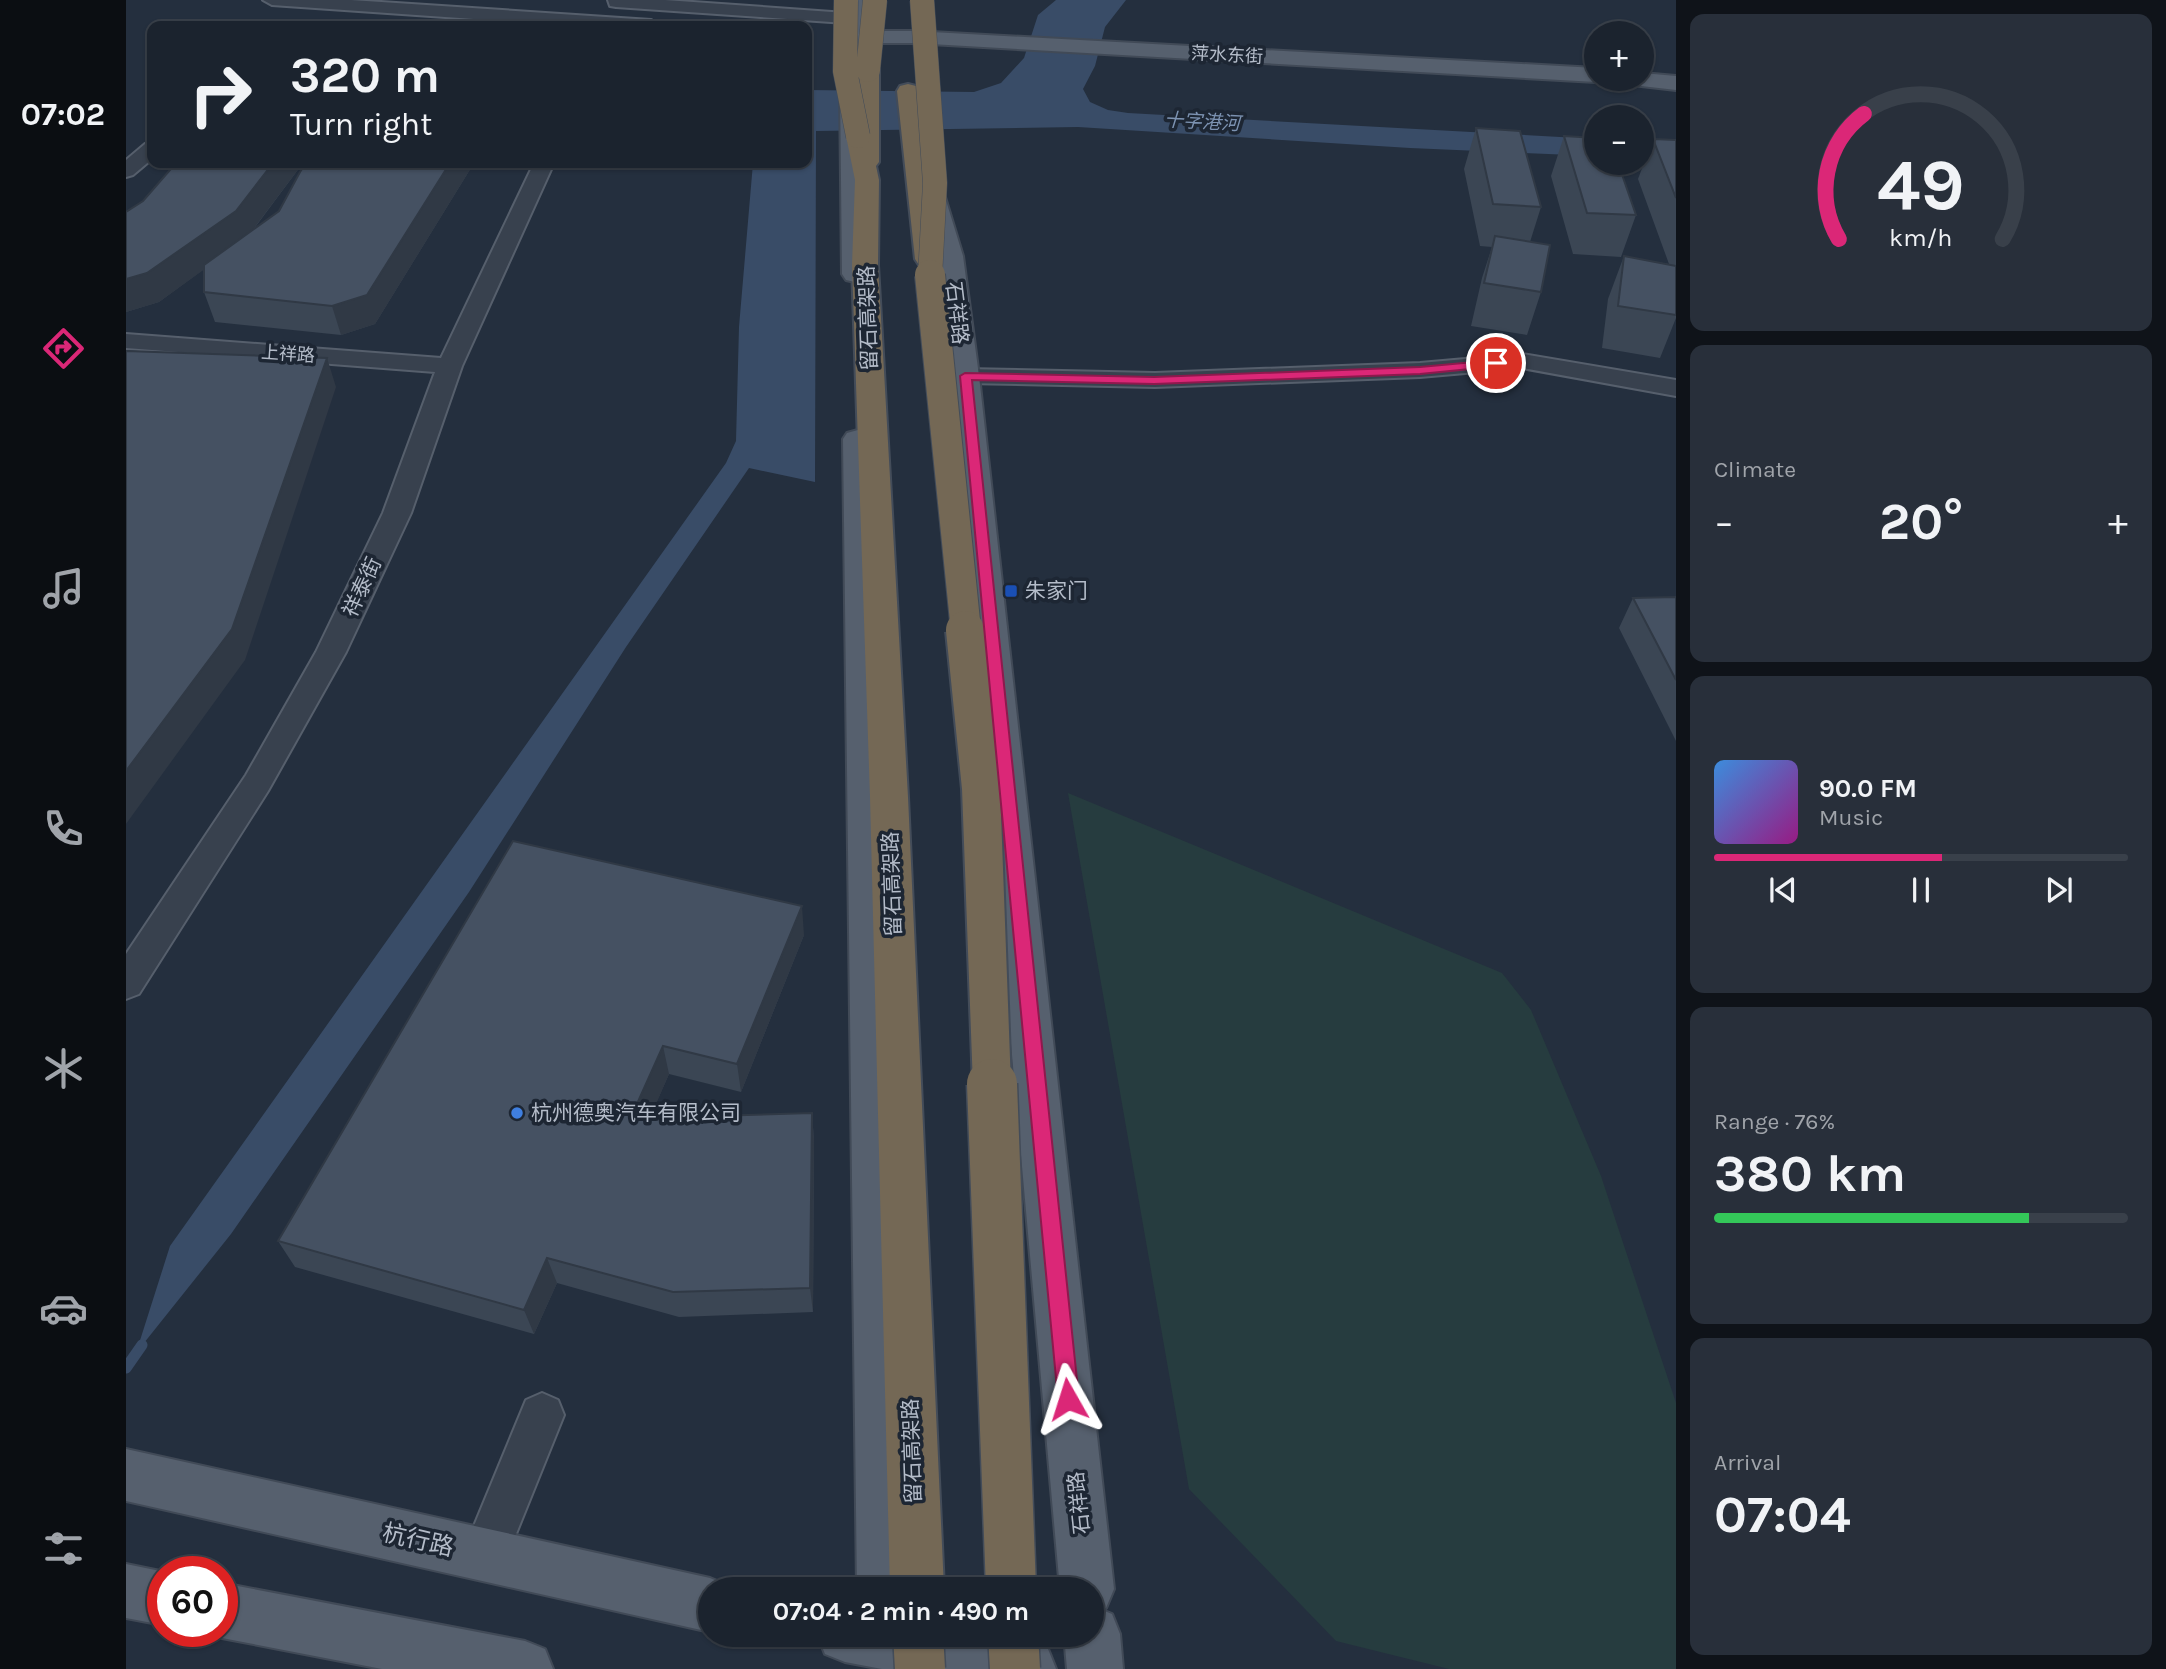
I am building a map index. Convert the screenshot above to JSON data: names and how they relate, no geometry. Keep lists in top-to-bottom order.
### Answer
{
  "streets": {
    "highway": ["留石高架路"],
    "main road": ["萍水东街", "石祥路", "杭行路"],
    "street": ["上祥路", "祥泰街"]
  },
  "crossings": [
    ["萍水东街", "石祥路"],
    ["上祥路", "祥泰街"]
  ],
  "water": ["十字港河"],
  "places": {
    "transit": ["朱家门"],
    "other": ["杭州德奥汽车有限公司"]
  },
  "page": {
    "tabs": "07:02",
    "map_buttons": ["+", "−"],
    "turn": ["320 m", "Turn right"],
    "tile": [
      "Climate",
      ["Range · 76%", "380 km"],
      ["Arrival", "07:04"]
    ],
    "heat": ["−", "20°", "+"],
    "song": ["90.0 FM", "Music"],
    "limit": "60",
    "trip": "07:04 · 2 min · 490 m",
    "gauge": ["49", "km/h"]
  }
}
